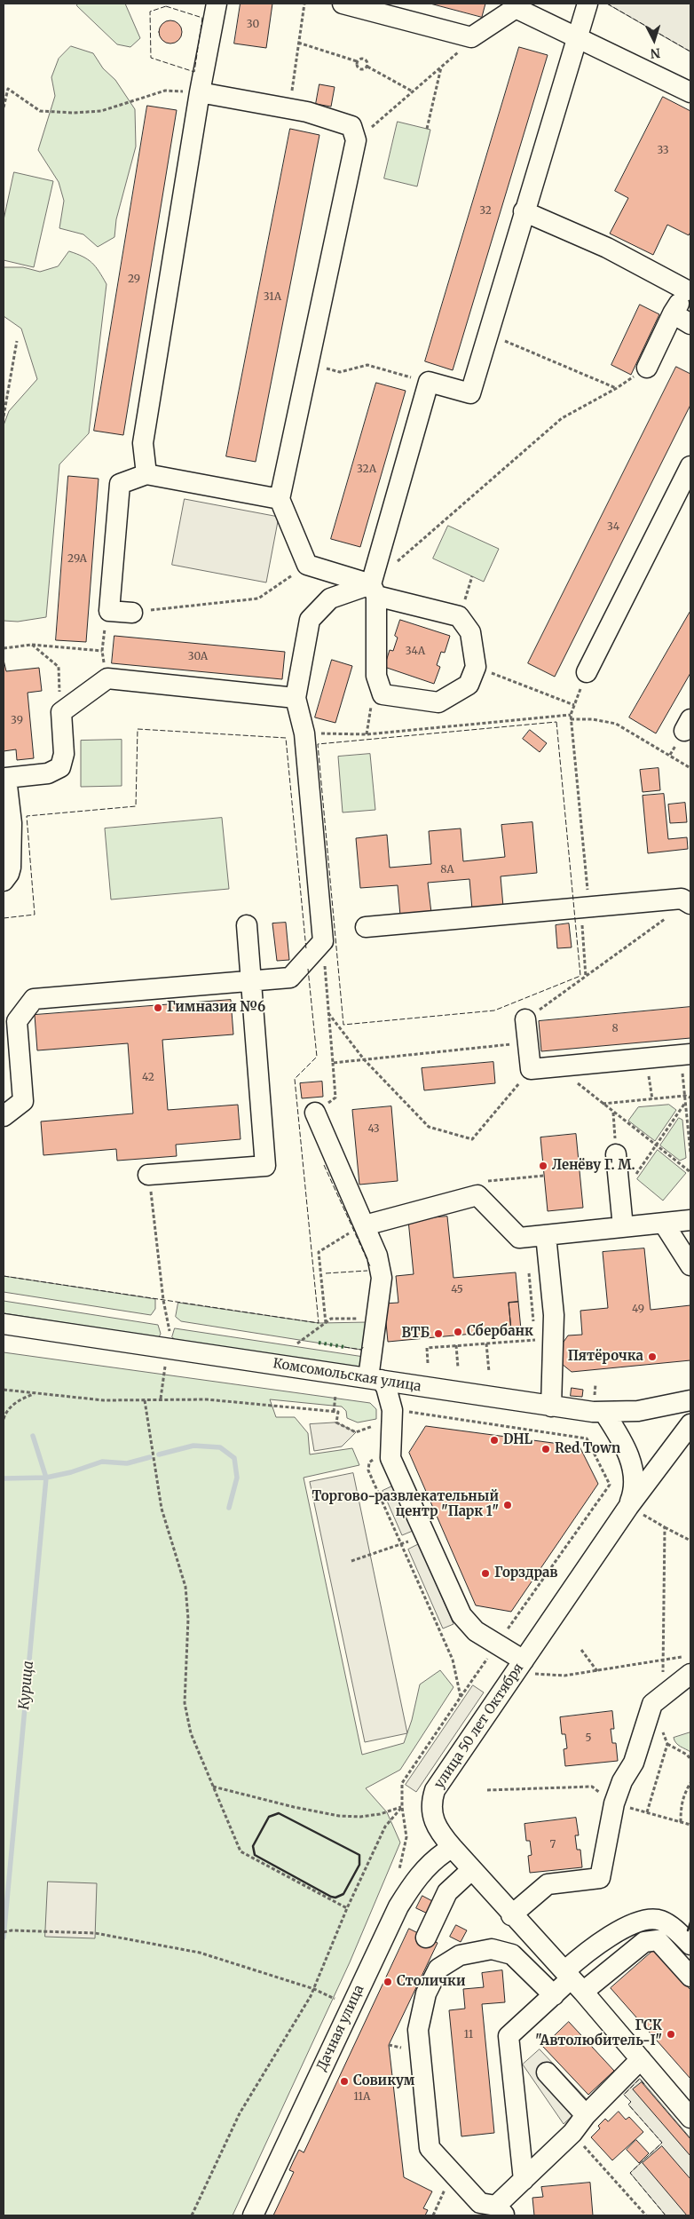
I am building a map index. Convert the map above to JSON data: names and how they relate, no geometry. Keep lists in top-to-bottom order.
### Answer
{
  "streets": {
    "street": ["Комсомольская улица", "улица 50 лет Октября", "Дачная улица"]
  },
  "water": ["Курица"],
  "places": [
    "Гимназия №6",
    "Ленёву Г. М.",
    "Сбербанк",
    "ВТБ",
    "Пятёрочка",
    "DHL",
    "Red Town",
    "Торгово-развлекательный центр \"Парк 1\"",
    "Горздрав",
    "Столички",
    "ГСК \"Автолюбитель-I\"",
    "Совикум"
  ],
  "house_numbers": [
    "30",
    "33",
    "32",
    "29",
    "31А",
    "32А",
    "34",
    "29А",
    "34А",
    "30А",
    "39",
    "8А",
    "8",
    "42",
    "43",
    "45",
    "49",
    "5",
    "7",
    "11",
    "11А"
  ],
  "north": "bottom"
}
